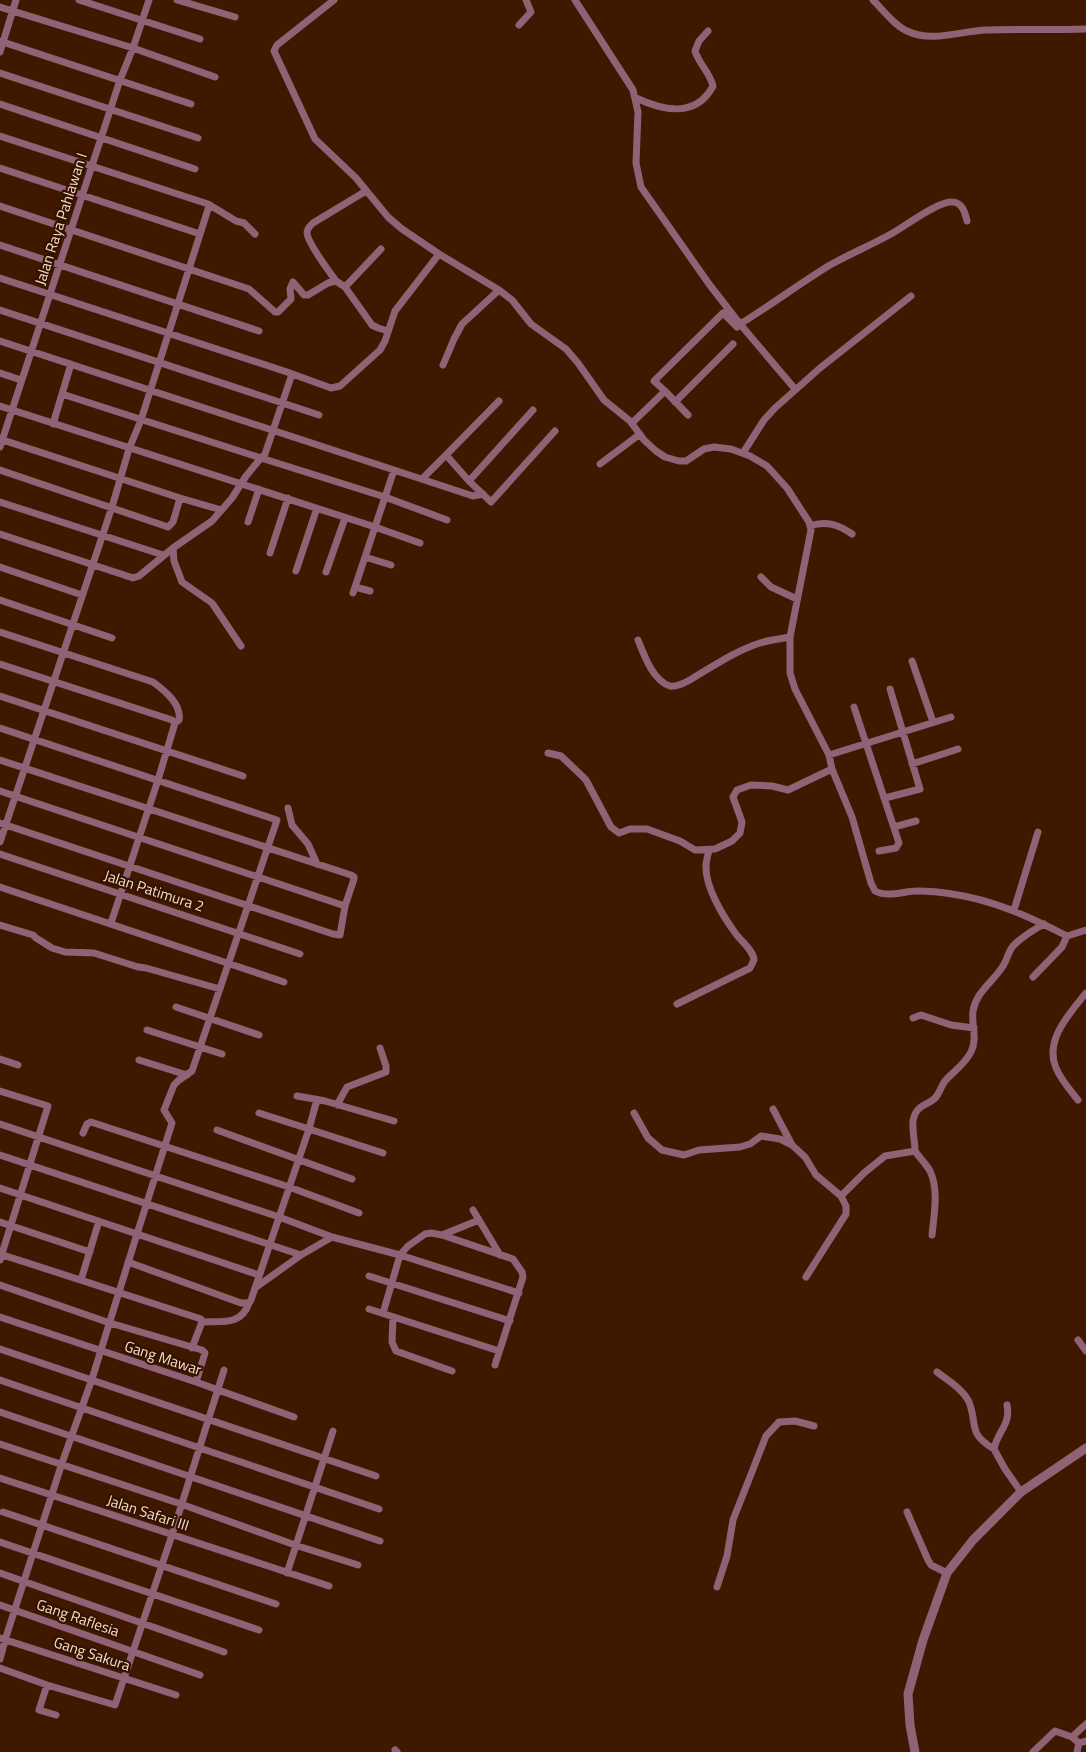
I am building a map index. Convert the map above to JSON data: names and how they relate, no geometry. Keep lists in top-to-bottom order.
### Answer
{
  "streets": {
    "street": [
      "Jalan Raya Pahlawan I",
      "Jalan Patimura 2",
      "Gang Mawar",
      "Jalan Safari III",
      "Gang Raflesia",
      "Gang Sakura"
    ]
  }
}
